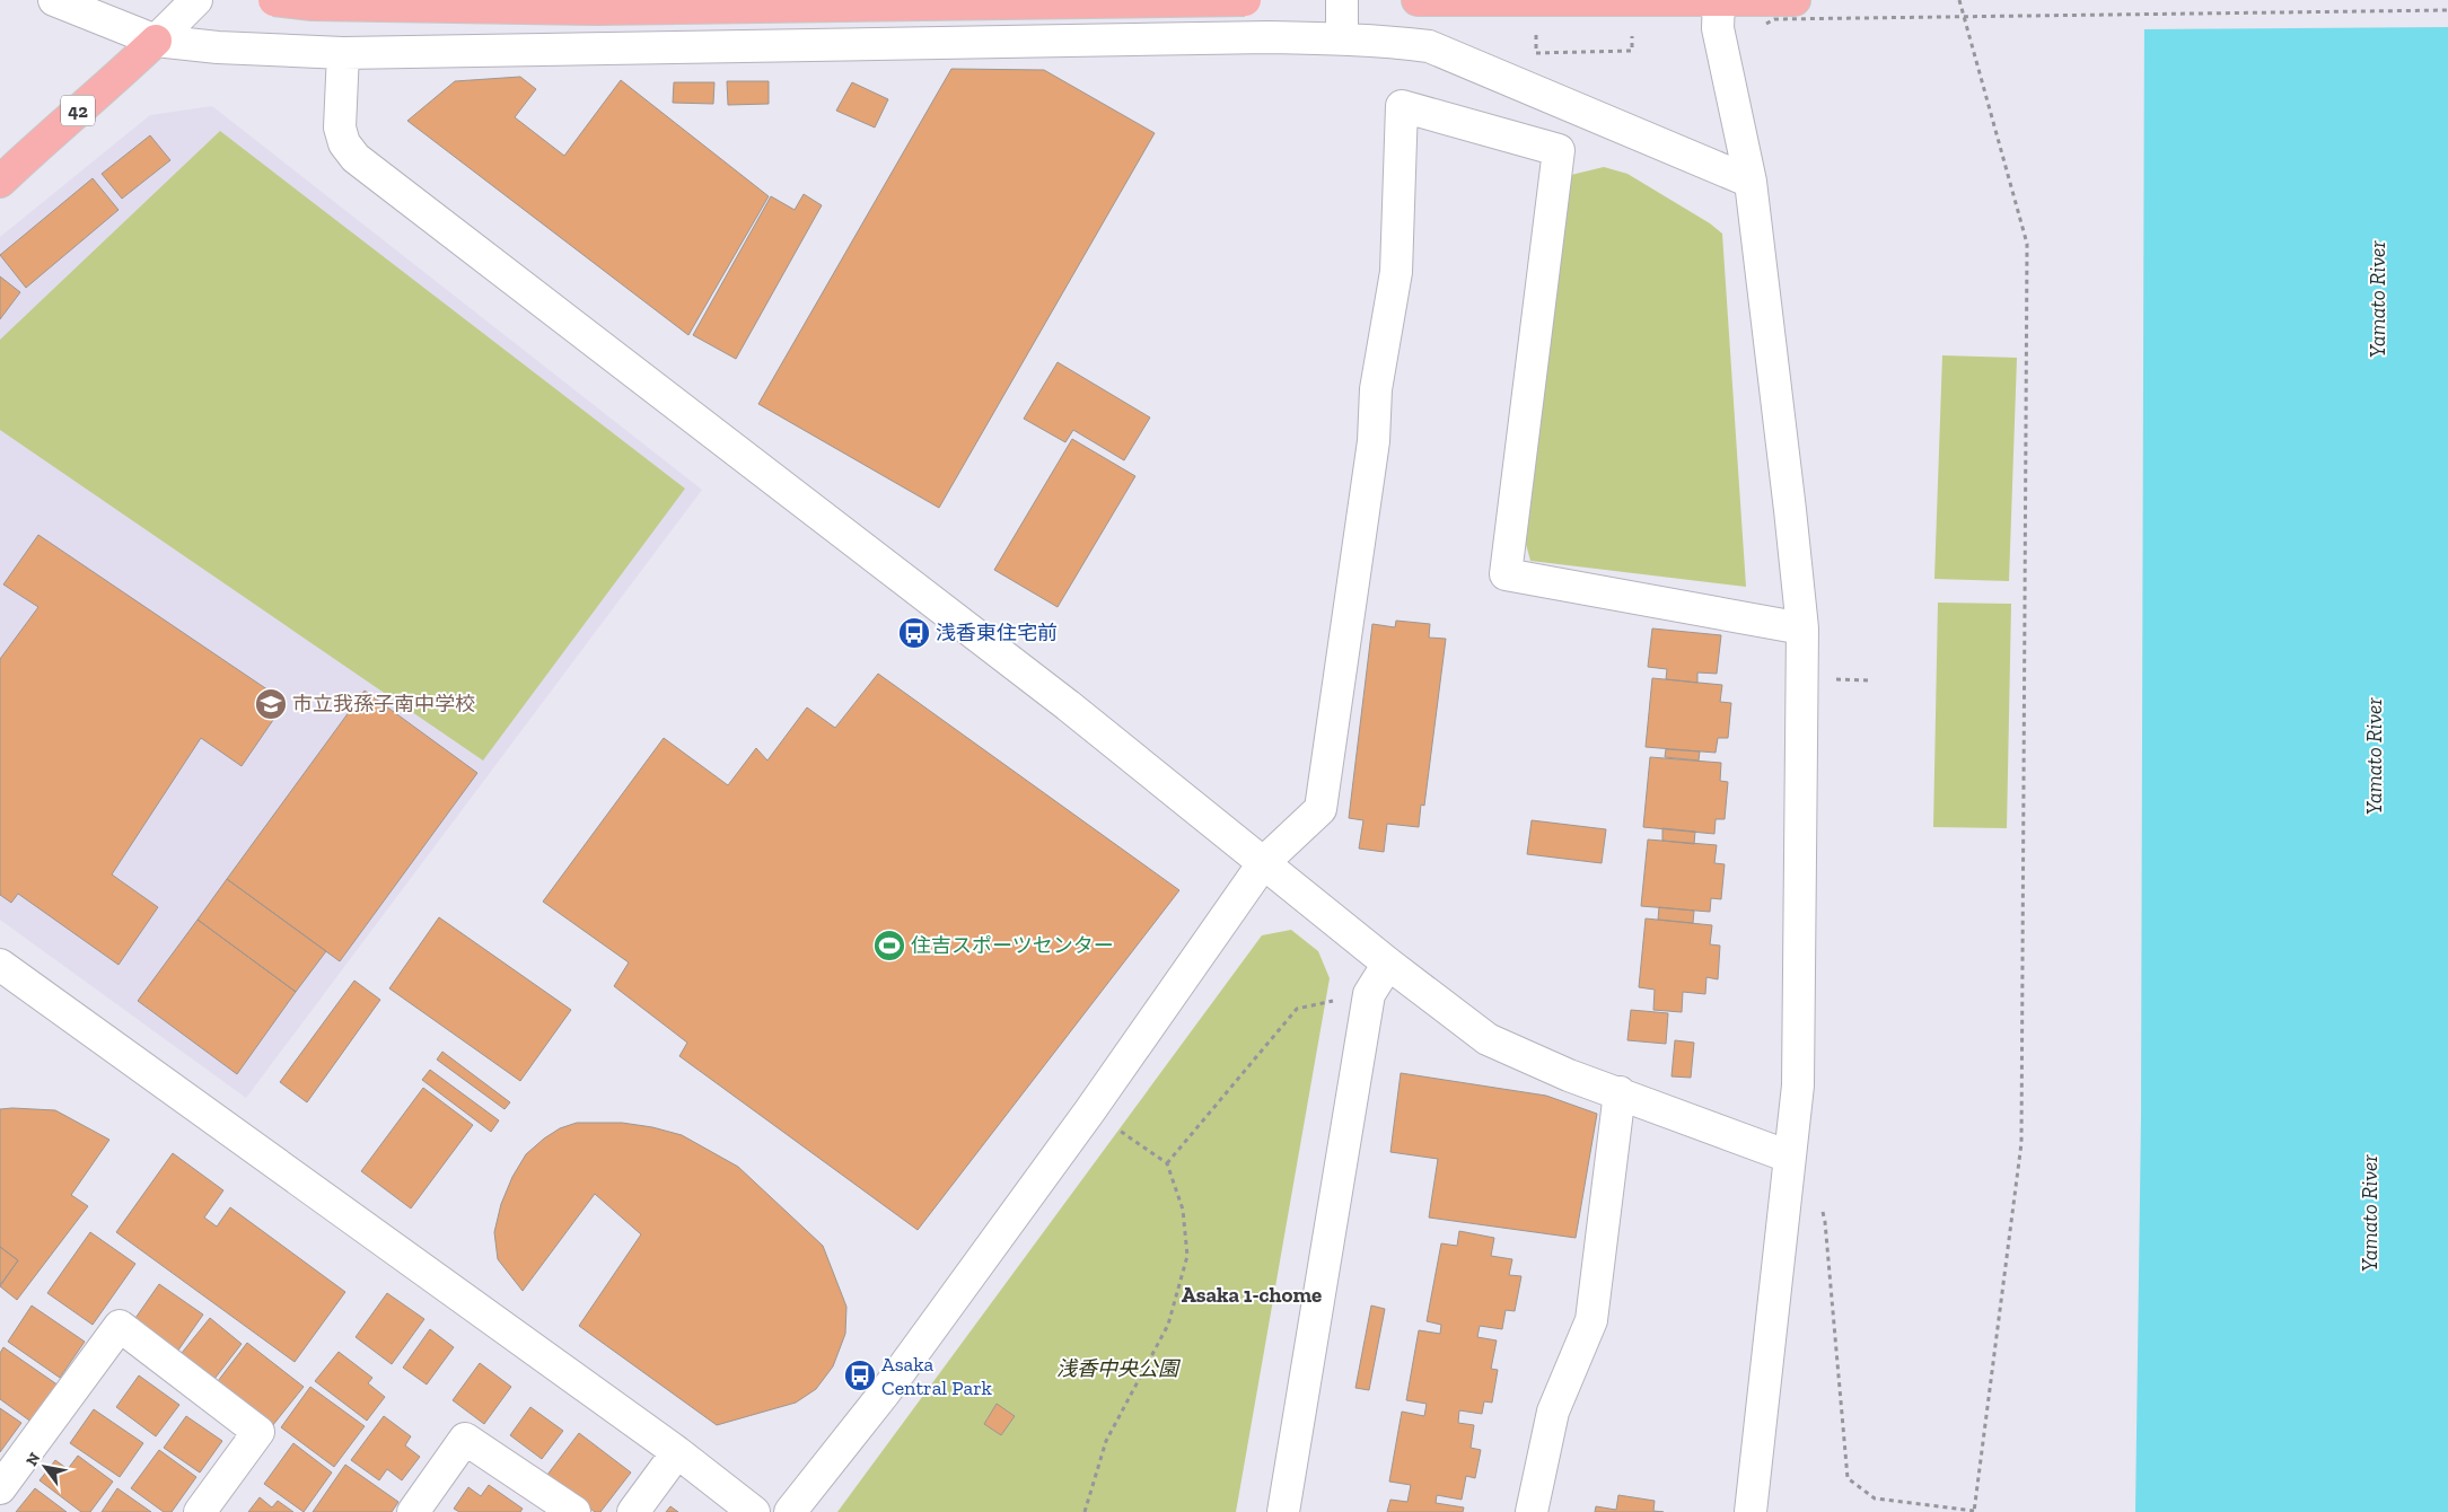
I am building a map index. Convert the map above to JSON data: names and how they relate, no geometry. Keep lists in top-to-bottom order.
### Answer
{
  "streets": {
    "main road": ["42"]
  },
  "districts": ["Asaka 1-chome"],
  "water": ["Yamato River"],
  "parks": ["浅香中央公園"],
  "places": {
    "bus stop": ["浅香東住宅前", "Asaka Central Park"],
    "school or university": ["市立我孫子南中学校"],
    "sports": ["住吉スポーツセンター"]
  },
  "north": "top left"
}
